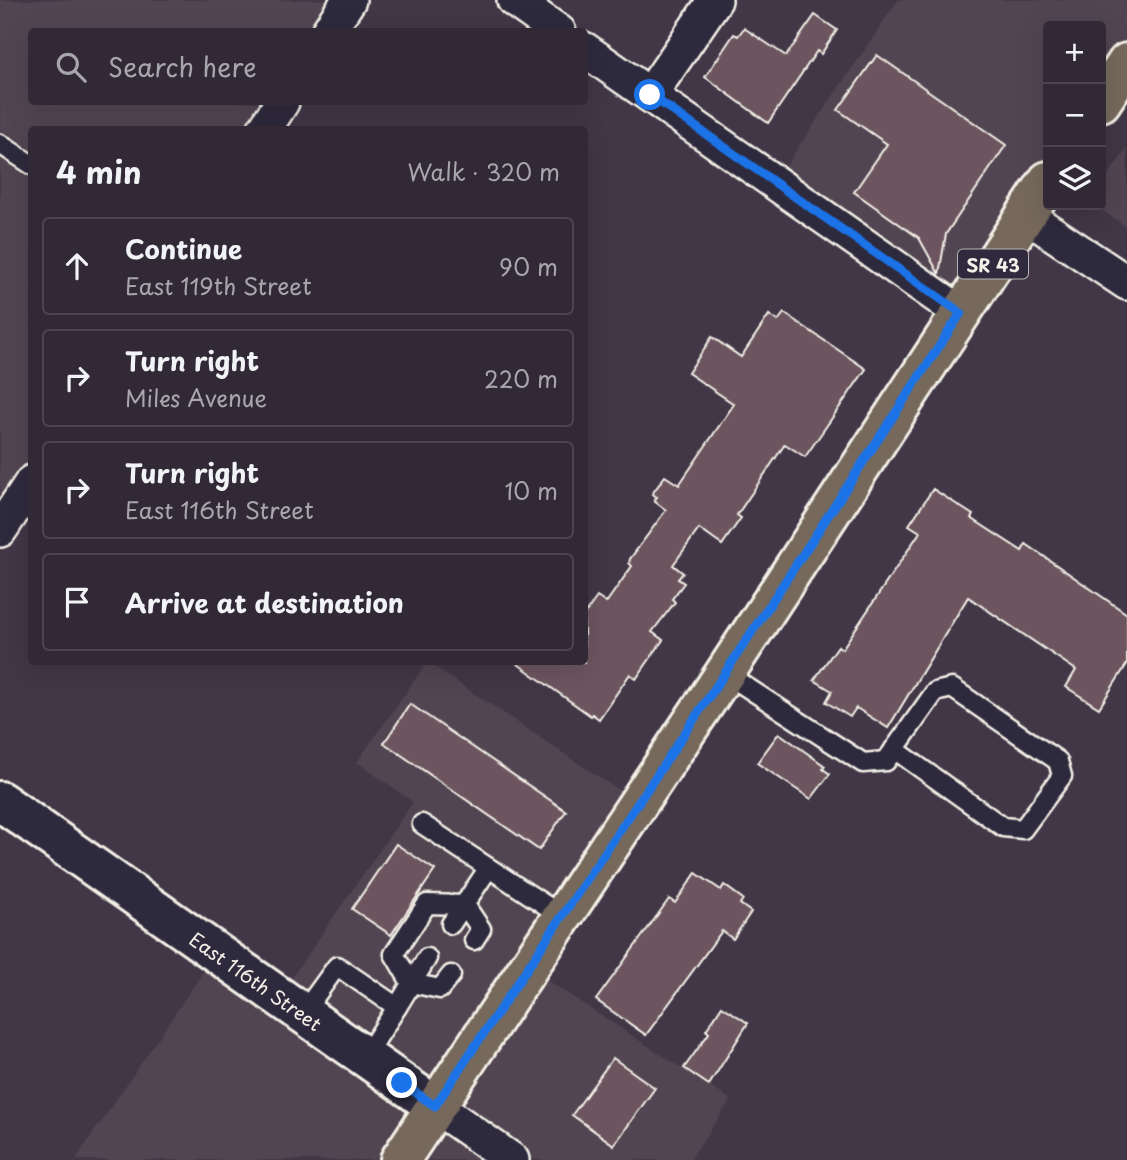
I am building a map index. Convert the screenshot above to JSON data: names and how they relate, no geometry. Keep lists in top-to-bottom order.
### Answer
{
  "streets": {
    "main road": ["SR 43", "East 116th Street"]
  },
  "crossings": [
    ["SR 43", "East 116th Street"]
  ],
  "page": {
    "map_buttons": ["+", "−"],
    "search": "Search here",
    "heading": ["4 min", "Walk · 320 m"],
    "list": [
      ["Continue", "East 119th Street", "90 m"],
      ["Turn right", "Miles Avenue", "220 m"],
      ["Turn right", "East 116th Street", "10 m"],
      "Arrive at destination"
    ]
  }
}
